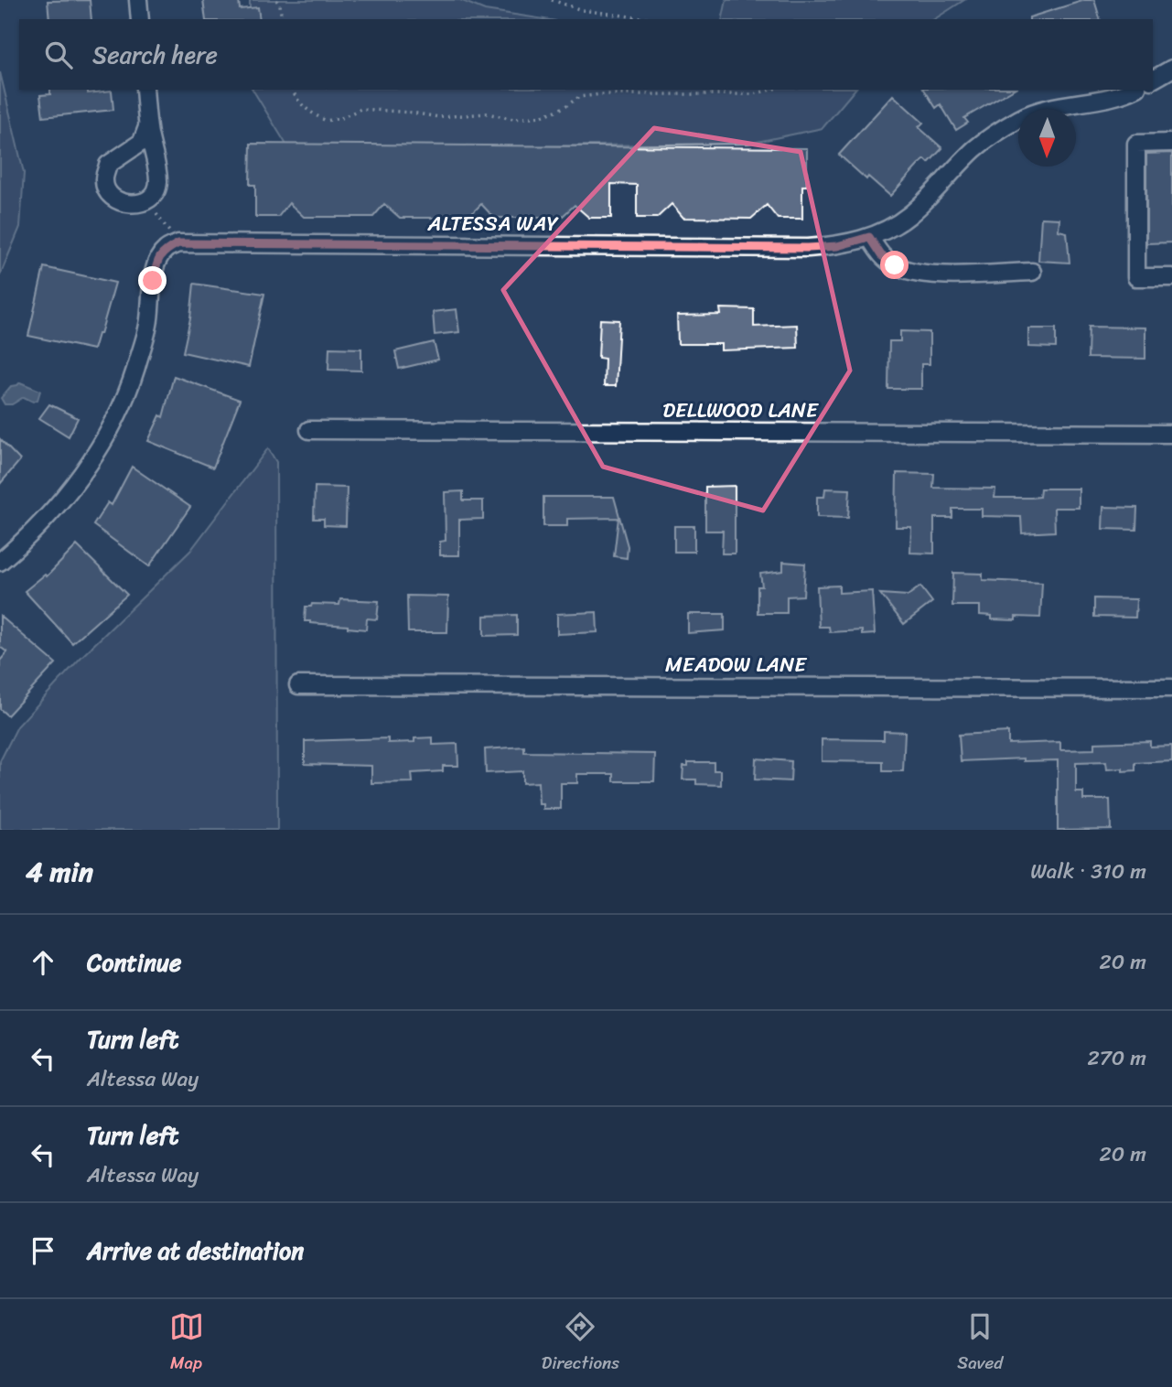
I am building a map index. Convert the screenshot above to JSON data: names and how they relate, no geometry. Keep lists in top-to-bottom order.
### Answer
{
  "streets": {
    "street": ["ALTESSA WAY", "DELLWOOD LANE", "MEADOW LANE"]
  },
  "north": "bottom",
  "page": {
    "search": "Search here",
    "heading": ["4 min", "Walk · 310 m"],
    "list": [
      ["Continue", "20 m"],
      ["Turn left", "Altessa Way", "270 m"],
      ["Turn left", "Altessa Way", "20 m"],
      "Arrive at destination"
    ],
    "nav": ["Map", "Directions", "Saved"]
  }
}
